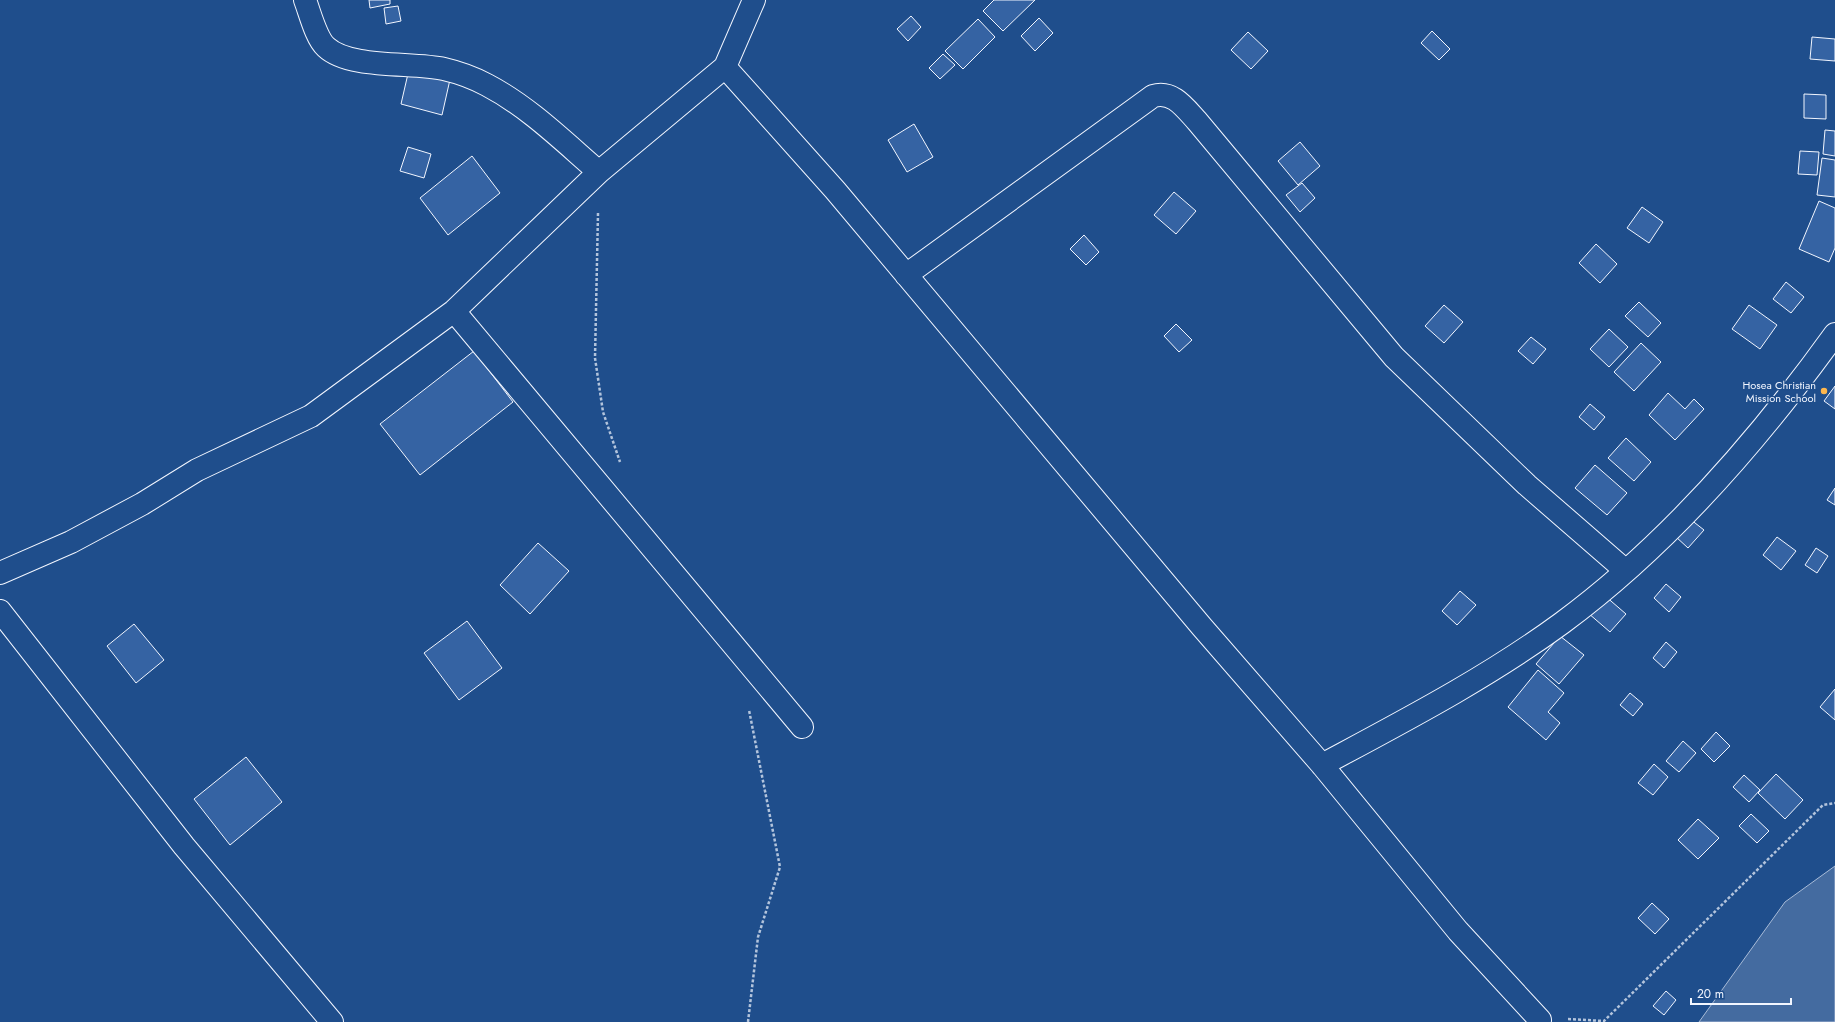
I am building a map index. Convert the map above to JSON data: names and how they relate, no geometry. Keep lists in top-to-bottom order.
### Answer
{
  "places": ["Hosea Christian Mission School"],
  "scale_bar": "20 m"
}
